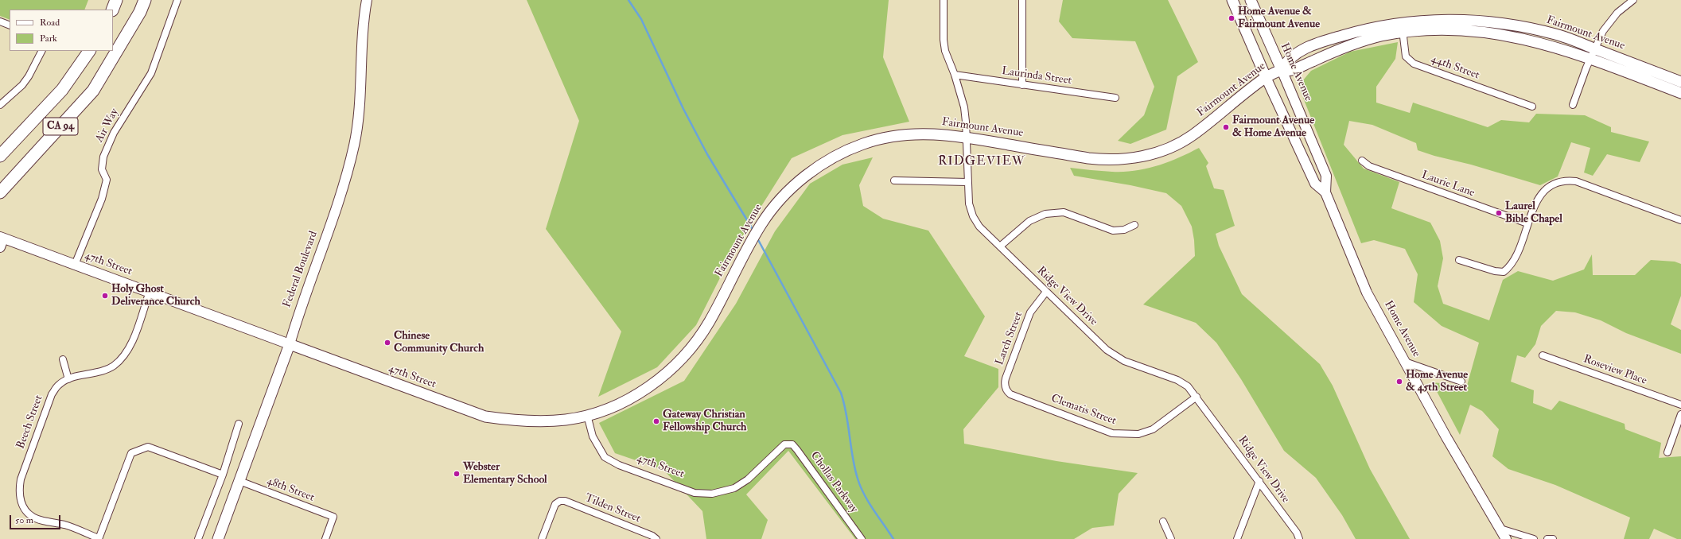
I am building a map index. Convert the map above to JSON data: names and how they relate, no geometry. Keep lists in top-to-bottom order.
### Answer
{
  "streets": {
    "highway": ["CA 94"],
    "main road": [
      "Fairmount Avenue",
      "Home Avenue",
      "47th Street",
      "Federal Boulevard"
    ],
    "street": [
      "44th Street",
      "Laurinda Street",
      "Air Way",
      "Laurie Lane",
      "Ridge View Drive",
      "Larch Street",
      "Roseview Place",
      "Clematis Street",
      "Beech Street",
      "Chollas Parkway",
      "48th Street",
      "Tilden Street"
    ]
  },
  "crossings": [
    ["Fairmount Avenue", "44th Street"],
    ["Fairmount Avenue", "Home Avenue"],
    ["Fairmount Avenue", "47th Street"],
    ["Fairmount Avenue", "Ridge View Drive"],
    ["Laurinda Street", "Ridge View Drive"],
    ["Air Way", "47th Street"],
    ["47th Street", "Federal Boulevard"],
    ["47th Street", "Beech Street"],
    ["47th Street", "Chollas Parkway"],
    ["Federal Boulevard", "48th Street"],
    ["Ridge View Drive", "Larch Street"],
    ["Ridge View Drive", "Clematis Street"],
    ["Larch Street", "Clematis Street"]
  ],
  "districts": ["RIDGEVIEW"],
  "places": [
    "Home Avenue & Fairmount Avenue",
    "Fairmount Avenue & Home Avenue",
    "Laurel Bible Chapel",
    "Holy Ghost Deliverance Church",
    "Chinese Community Church",
    "Home Avenue & 45th Street",
    "Gateway Christian Fellowship Church",
    "Webster Elementary School"
  ],
  "legend": ["Road", "Park"],
  "scale_bar": "50 m"
}
